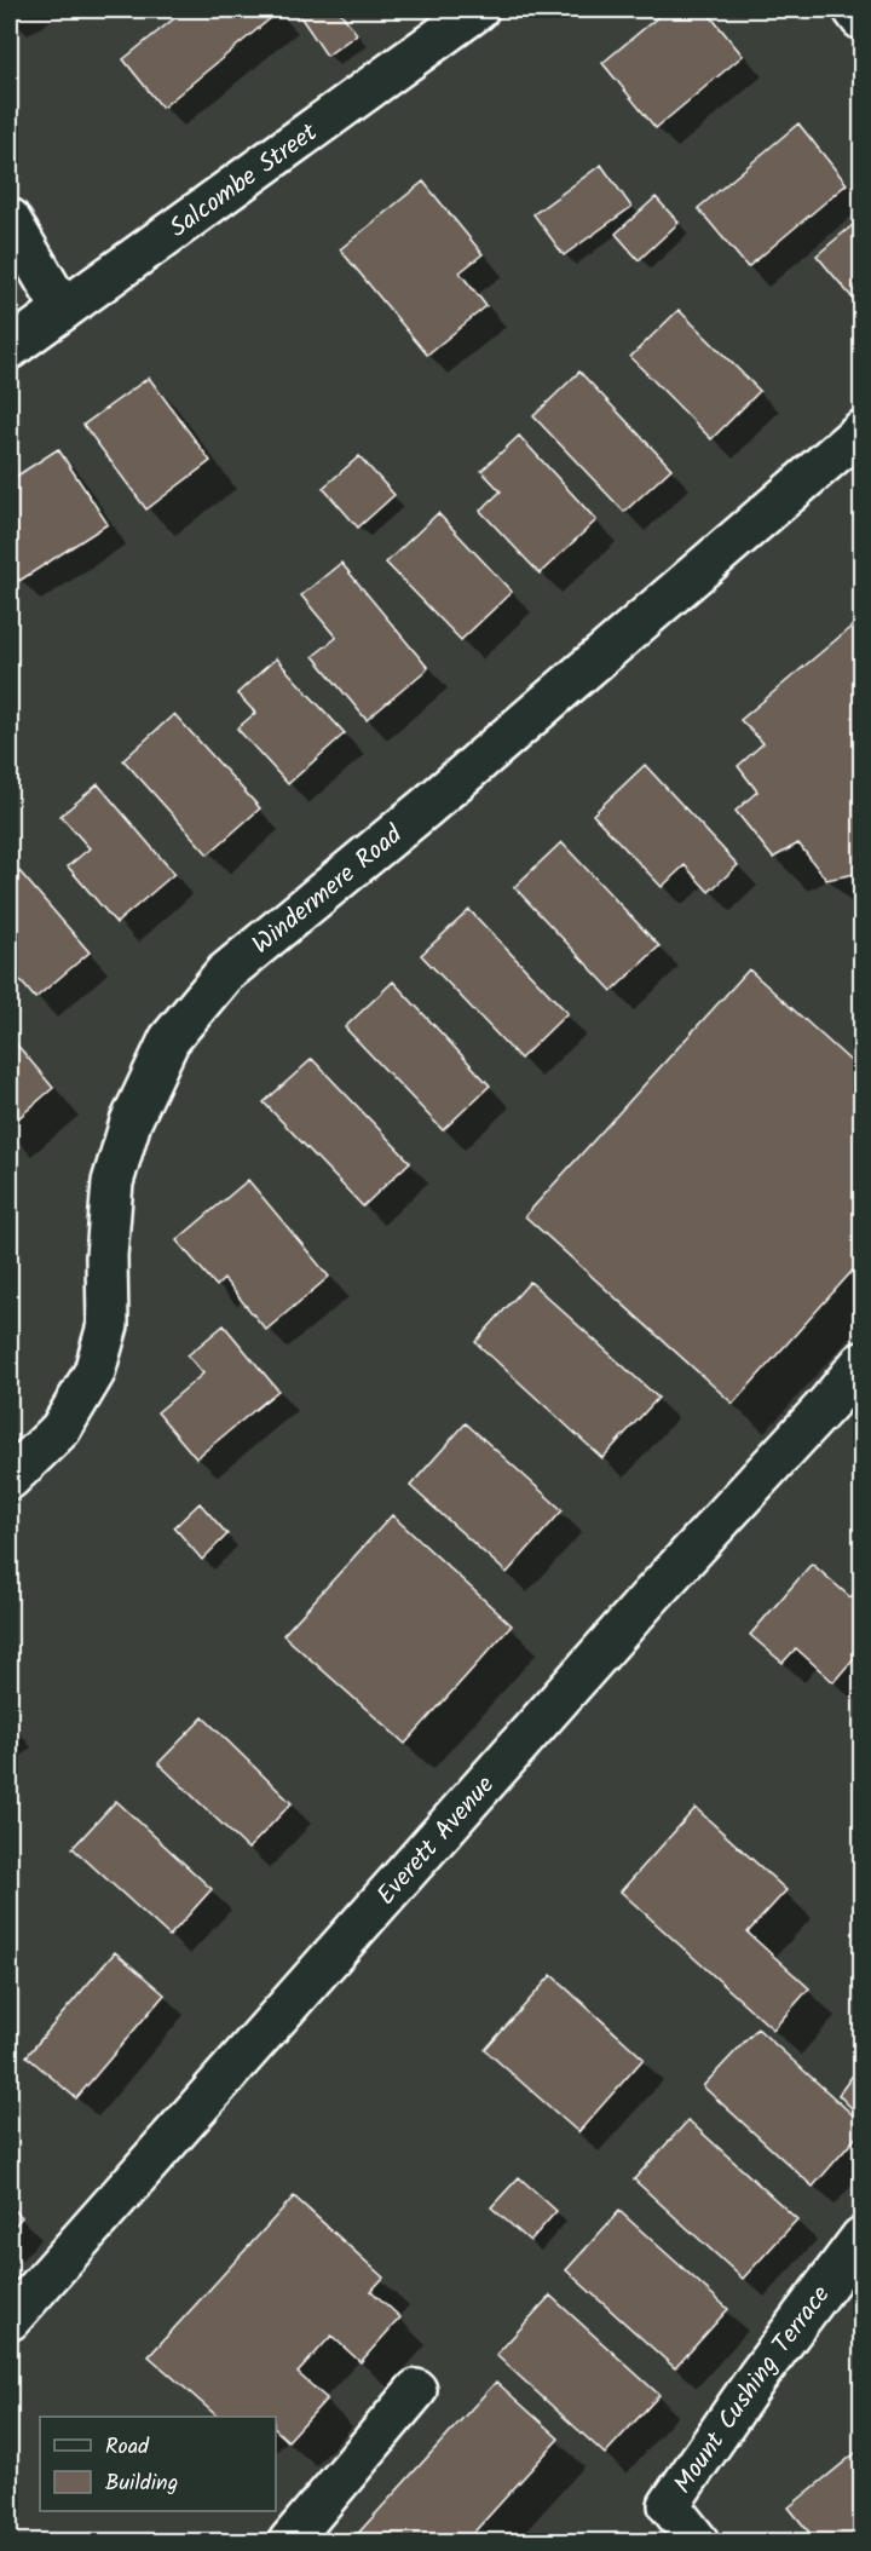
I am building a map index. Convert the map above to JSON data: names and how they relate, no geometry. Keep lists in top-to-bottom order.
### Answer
{
  "streets": {
    "street": [
      "Salcombe Street",
      "Windermere Road",
      "Everett Avenue",
      "Mount Cushing Terrace"
    ]
  },
  "legend": ["Road", "Building"]
}
